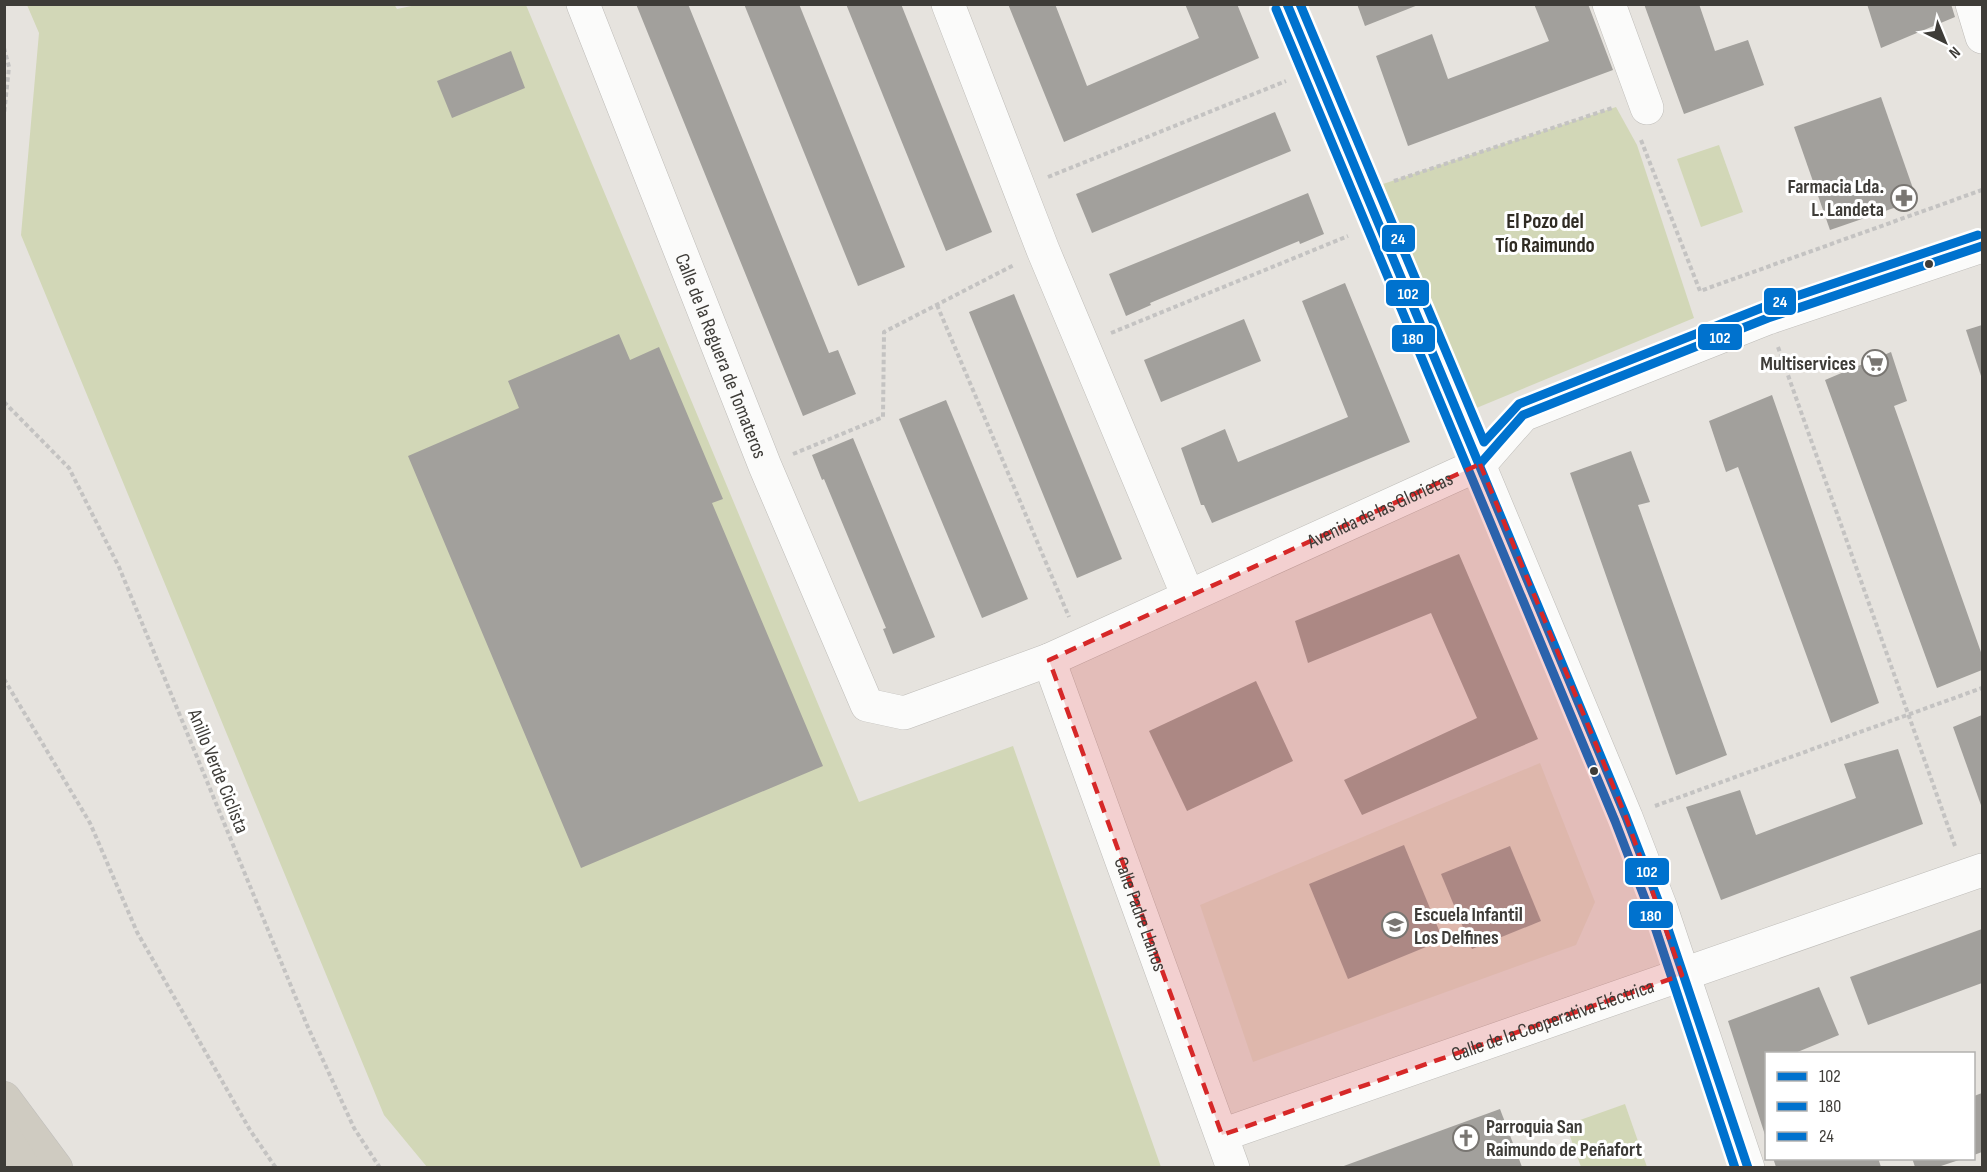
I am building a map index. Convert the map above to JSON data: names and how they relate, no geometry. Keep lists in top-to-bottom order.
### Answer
{
  "streets": {
    "street": [
      "Calle de la Reguera de Tomateros",
      "Avenida de las Glorietas",
      "Calle Padre Llanos",
      "Calle de la Cooperativa Eléctrica"
    ],
    "path": ["Anillo Verde Ciclista"]
  },
  "crossings": [
    ["Calle de la Reguera de Tomateros", "Avenida de las Glorietas"],
    ["Avenida de las Glorietas", "Calle Padre Llanos"],
    ["Calle Padre Llanos", "Calle de la Cooperativa Eléctrica"]
  ],
  "districts": ["El Pozo del Tío Raimundo"],
  "places": {
    "pharmacy": ["Farmacia Lda. L. Landeta"],
    "supermarket": ["Multiservices"],
    "school or university": ["Escuela Infantil Los Delfines"],
    "church": ["Parroquia San Raimundo de Peñafort"]
  },
  "lines": ["transit line 102", "transit line 24", "transit line 180"],
  "legend": ["102", "180", "24"],
  "north": "bottom right"
}
